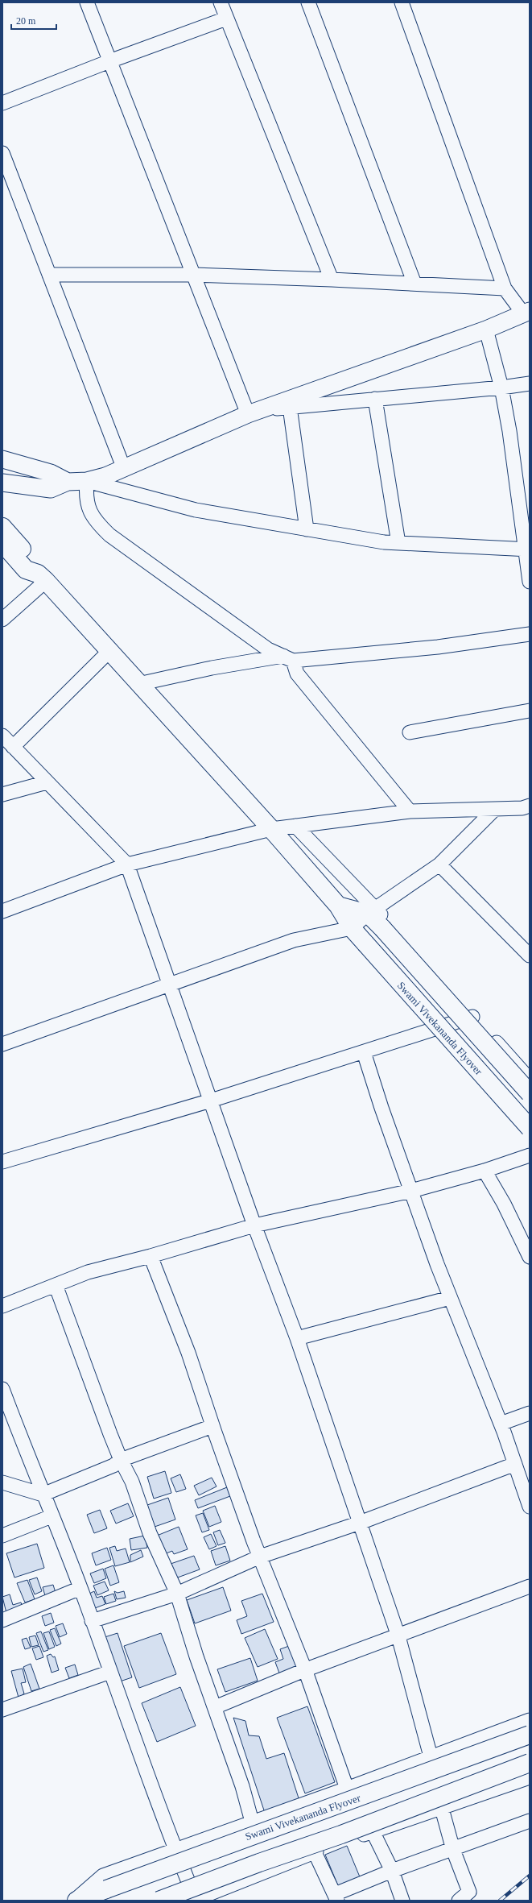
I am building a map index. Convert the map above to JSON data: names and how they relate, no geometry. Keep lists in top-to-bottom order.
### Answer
{
  "streets": {
    "main road": ["Swami Vivekananda Flyover"]
  },
  "scale_bar": "20 m"
}
